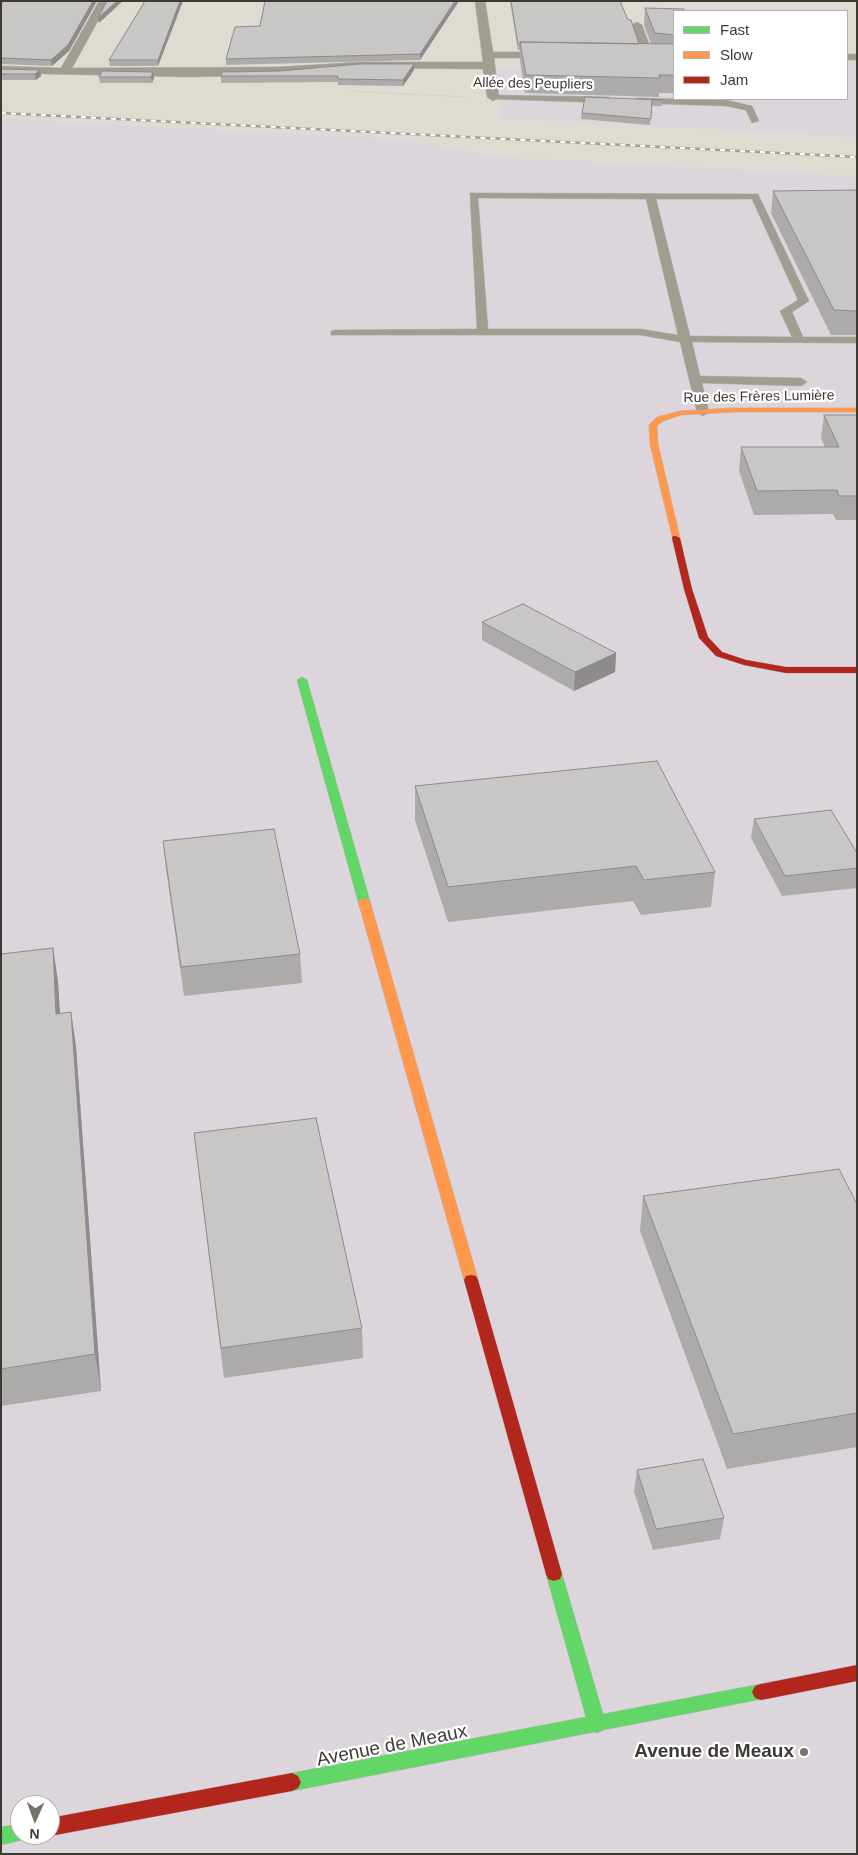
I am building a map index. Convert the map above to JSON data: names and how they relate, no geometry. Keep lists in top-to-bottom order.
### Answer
{
  "streets": {
    "street": ["Rue des Frères Lumière", "Avenue de Meaux"],
    "lane": ["Allée des Peupliers"]
  },
  "places": ["Avenue de Meaux"],
  "legend": ["Fast", "Slow", "Jam"],
  "north": "bottom"
}
